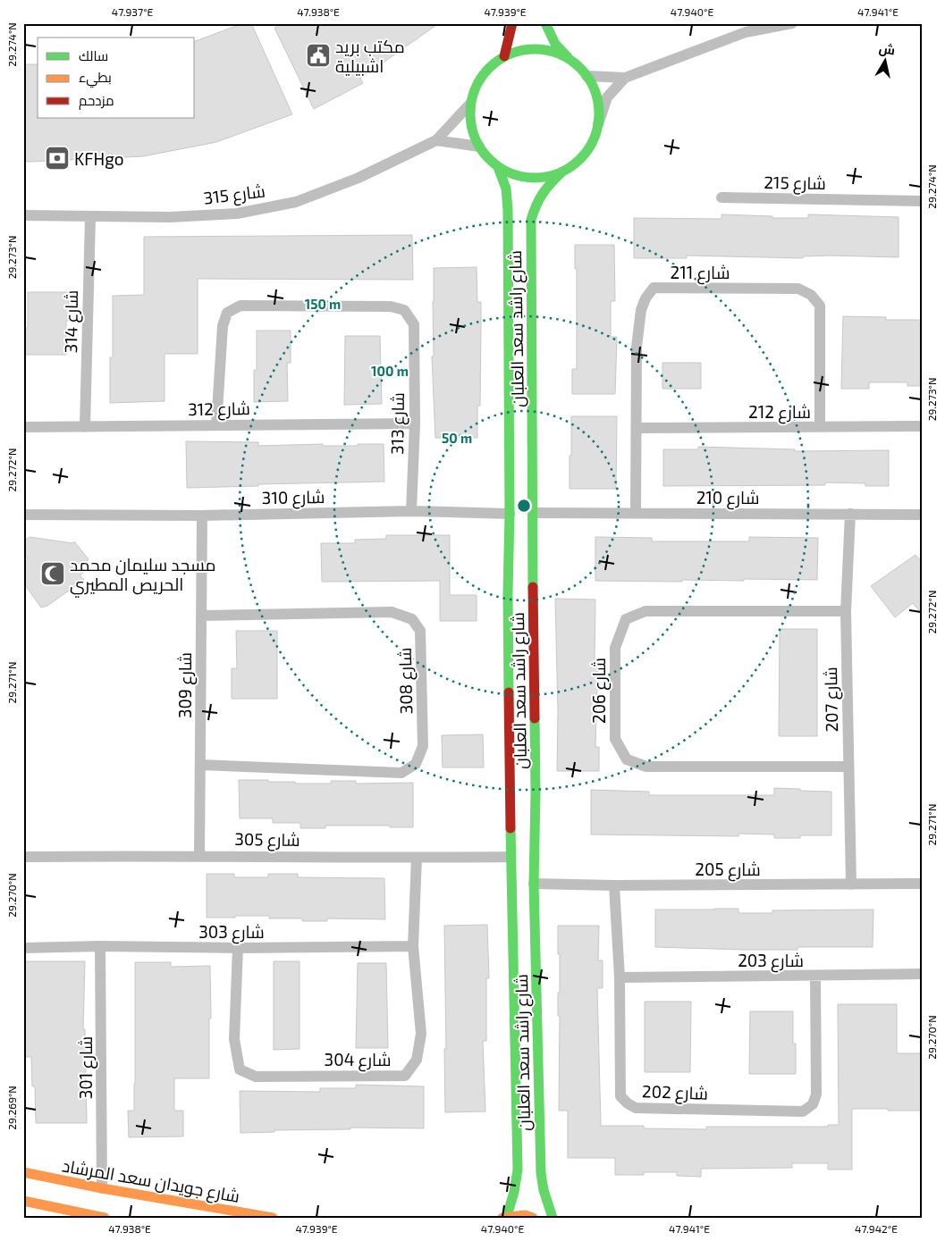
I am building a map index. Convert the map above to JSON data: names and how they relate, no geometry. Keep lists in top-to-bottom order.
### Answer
{
  "streets": {
    "main road": ["شارع راشد سعد العلبان", "شارع جويدان سعد المرشاد"],
    "street": [
      "شارع 215",
      "شارع 315",
      "شارع 211",
      "شارع 314",
      "شارع 312",
      "شارع 212",
      "شارع 313",
      "شارع 310",
      "شارع 210",
      "شارع 308",
      "شارع 309",
      "شارع 206",
      "شارع 207",
      "شارع 305",
      "شارع 205",
      "شارع 303",
      "شارع 203",
      "شارع 304",
      "شارع 301",
      "شارع 202"
    ]
  },
  "crossings": [
    ["شارع 315", "شارع 314"],
    ["شارع 315", "شارع راشد سعد العلبان"],
    ["شارع 211", "شارع 212"],
    ["شارع 211", "شارع 210"],
    ["شارع 314", "شارع 312"],
    ["شارع راشد سعد العلبان", "شارع 310"],
    ["شارع راشد سعد العلبان", "شارع 210"],
    ["شارع راشد سعد العلبان", "شارع 305"],
    ["شارع راشد سعد العلبان", "شارع 205"],
    ["شارع 312", "شارع 313"],
    ["شارع 313", "شارع 310"],
    ["شارع 310", "شارع 309"],
    ["شارع 210", "شارع 207"],
    ["شارع 308", "شارع 309"],
    ["شارع 309", "شارع 305"],
    ["شارع 206", "شارع 207"],
    ["شارع 207", "شارع 205"],
    ["شارع 305", "شارع 304"],
    ["شارع 205", "شارع 202"],
    ["شارع 303", "شارع 304"],
    ["شارع 303", "شارع 301"],
    ["شارع 203", "شارع 202"],
    ["شارع 301", "شارع جويدان سعد المرشاد"]
  ],
  "places": {
    "public building": ["مكتب بريد اشبيلية"],
    "bank": ["KFHgo"],
    "mosque": ["مسجد سليمان محمد الحريص المطيري"]
  },
  "legend": ["سالك", "بطيء", "مزدحم"],
  "north": "top",
  "coordinates": [
    "47.937°E",
    "47.938°E",
    "47.939°E",
    "47.940°E",
    "47.941°E",
    "29.274°N",
    "29.273°N",
    "29.272°N",
    "29.271°N",
    "29.270°N",
    "29.269°N",
    "47.942°E"
  ],
  "rings": ["150 m", "100 m", "50 m"]
}
